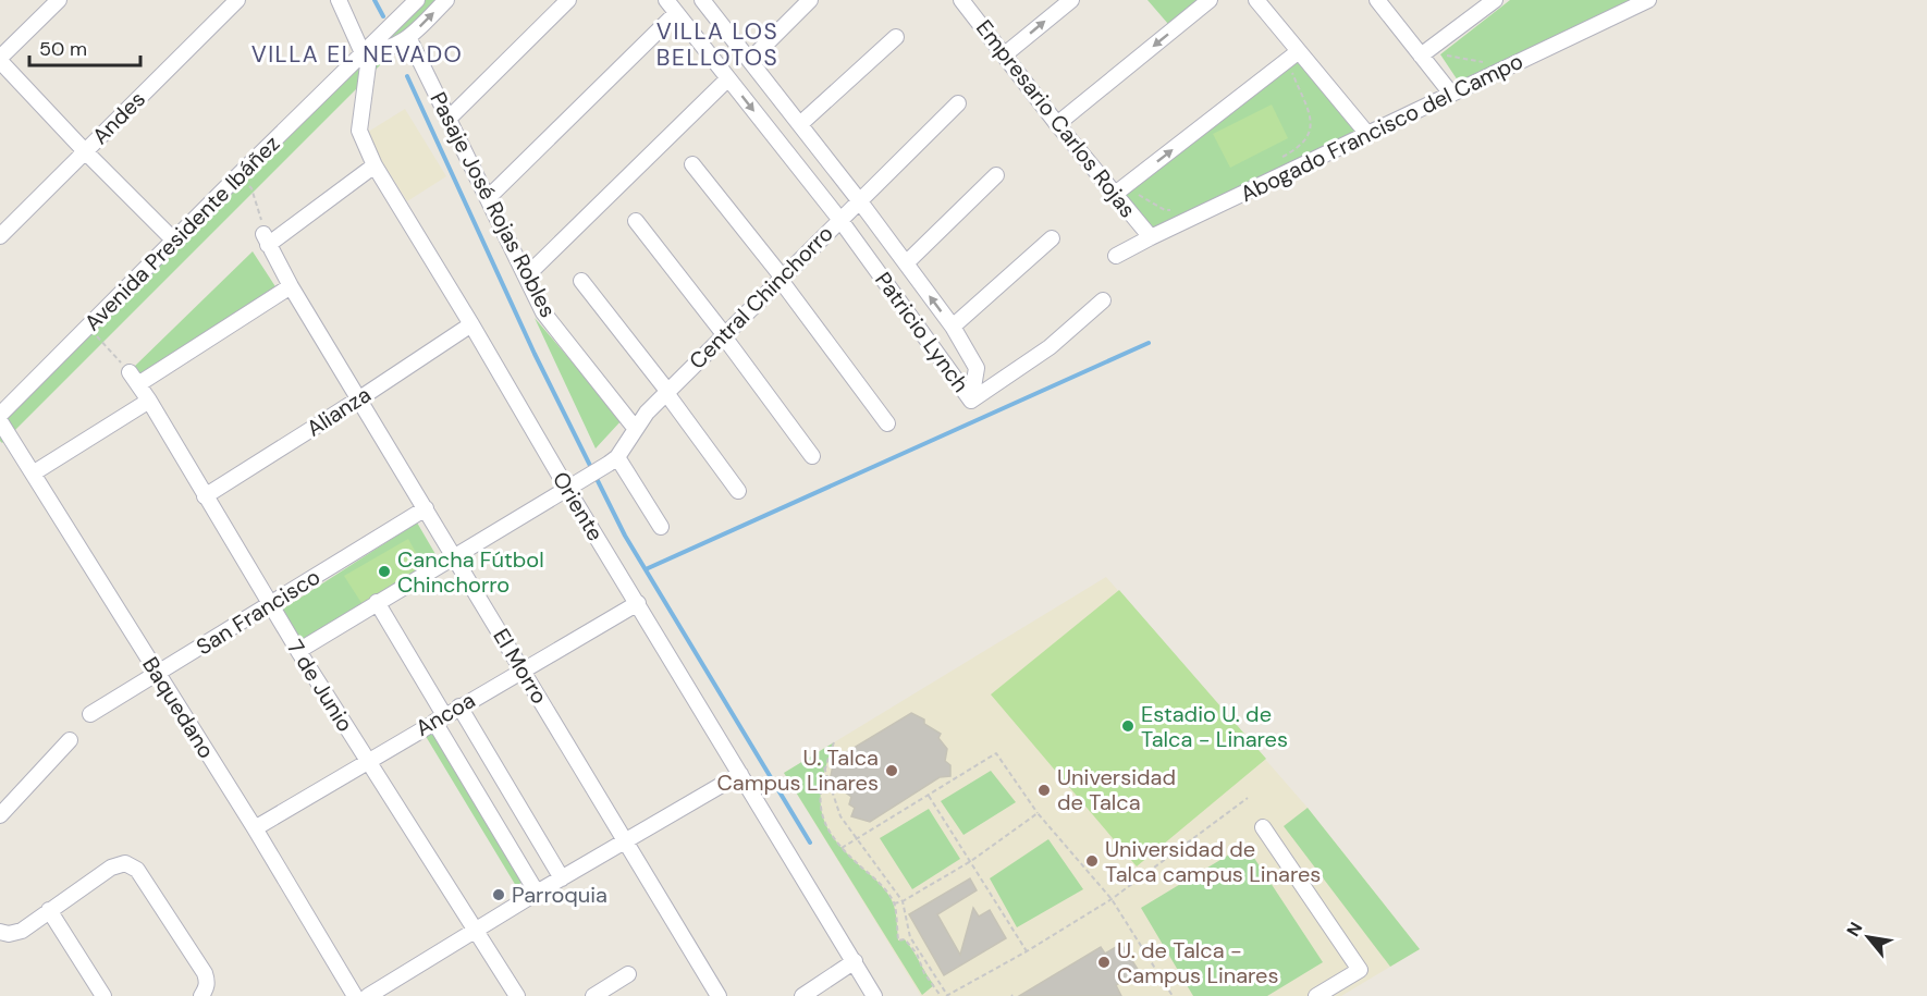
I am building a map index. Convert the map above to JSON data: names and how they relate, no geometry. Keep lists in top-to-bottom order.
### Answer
{
  "streets": {
    "street": [
      "Andes",
      "Empresario Carlos Rojas",
      "Abogado Francisco del Campo",
      "Pasaje José Rojas Robles",
      "Avenida Presidente Ibáñez",
      "Central Chinchorro",
      "Patricio Lynch",
      "Alianza",
      "Oriente",
      "San Francisco",
      "El Morro",
      "7 de Junio",
      "Baquedano",
      "Ancoa"
    ]
  },
  "crossings": [
    ["Empresario Carlos Rojas", "Abogado Francisco del Campo"],
    ["Pasaje José Rojas Robles", "Central Chinchorro"],
    ["Avenida Presidente Ibáñez", "Oriente"],
    ["Central Chinchorro", "Patricio Lynch"],
    ["Central Chinchorro", "Oriente"],
    ["Central Chinchorro", "El Morro"],
    ["Central Chinchorro", "7 de Junio"],
    ["Alianza", "Oriente"],
    ["Alianza", "El Morro"],
    ["Alianza", "7 de Junio"],
    ["Oriente", "Ancoa"],
    ["San Francisco", "El Morro"],
    ["San Francisco", "7 de Junio"],
    ["San Francisco", "Baquedano"],
    ["El Morro", "Ancoa"],
    ["7 de Junio", "Ancoa"],
    ["Baquedano", "Ancoa"]
  ],
  "districts": ["VILLA LOS BELLOTOS", "VILLA EL NEVADO"],
  "places": [
    "Cancha Fútbol Chinchorro",
    "Estadio U. de Talca - Linares",
    "U. Talca Campus Linares",
    "Universidad de Talca",
    "Universidad de Talca campus Linares",
    "Parroquia",
    "U. de Talca - Campus Linares"
  ],
  "scale_bar": "50 m",
  "north": "top left"
}
